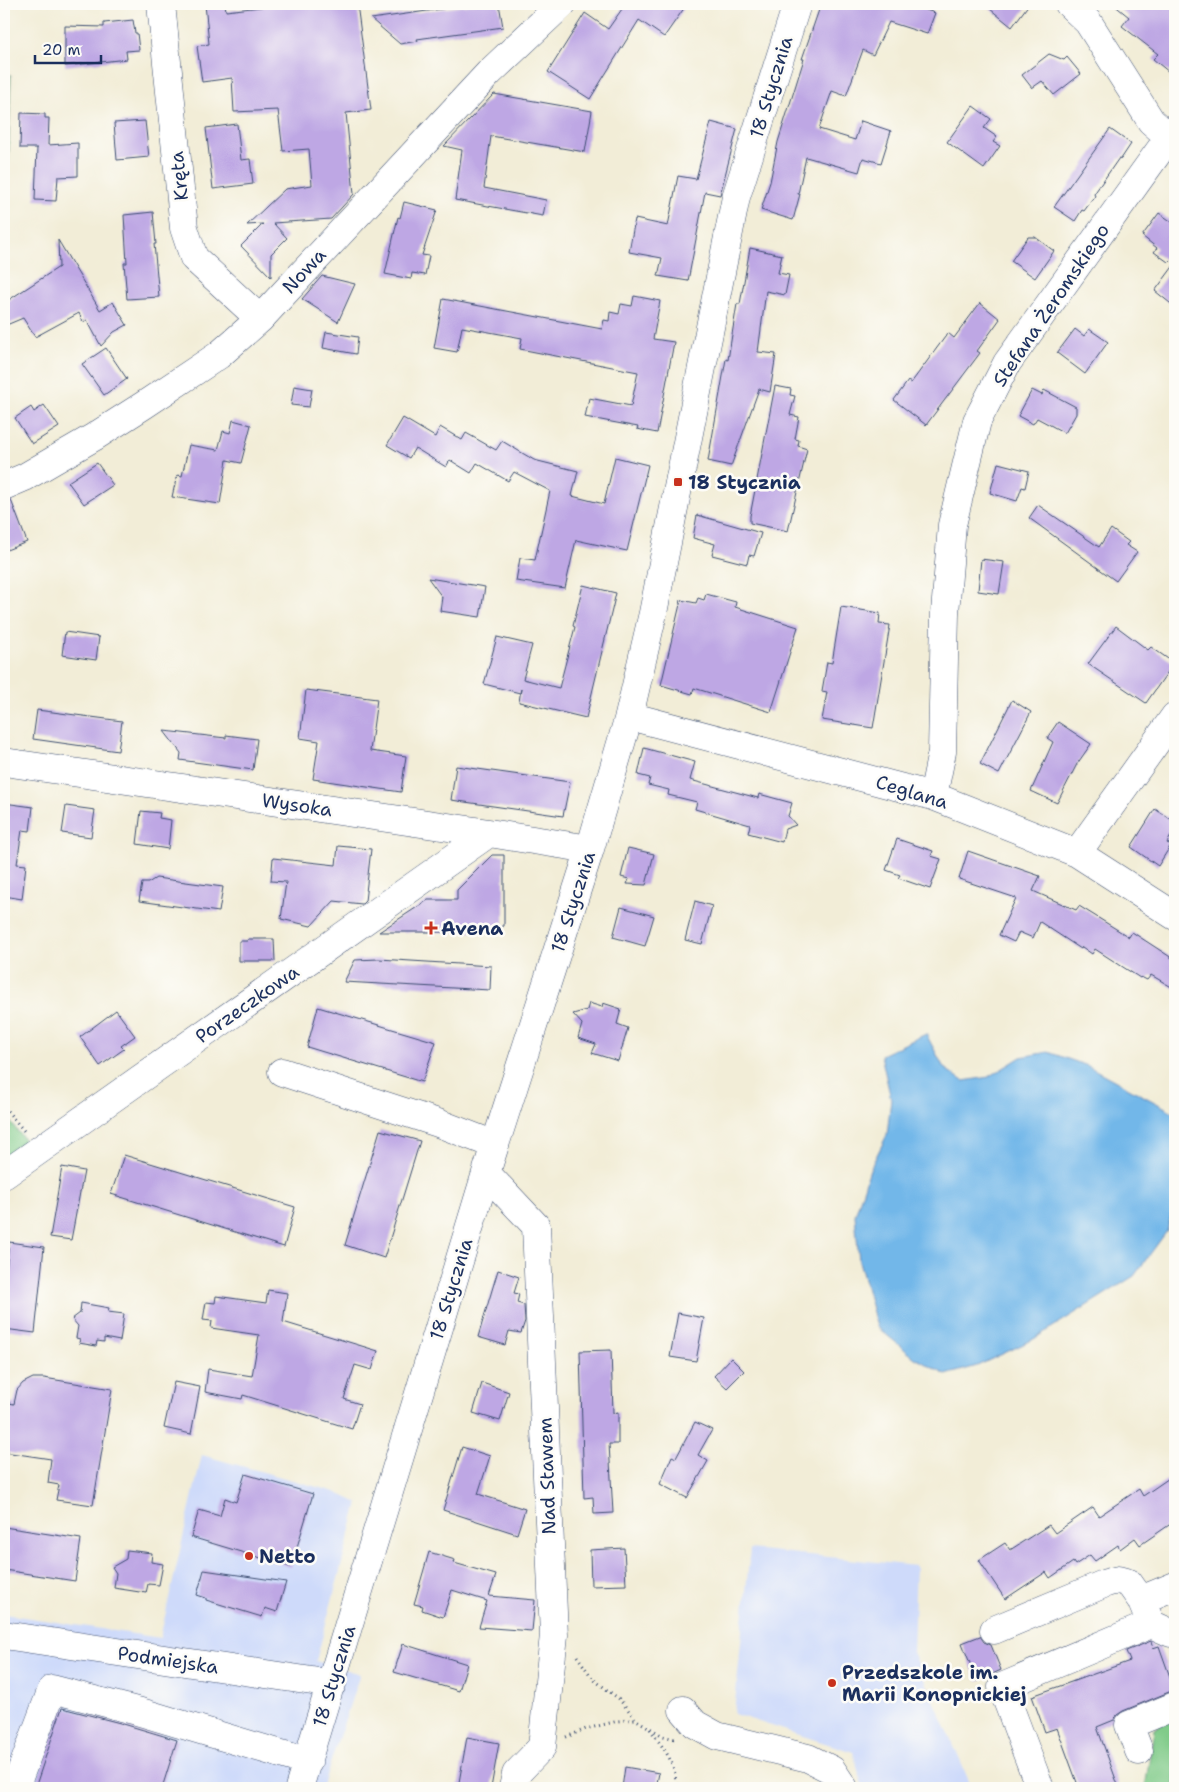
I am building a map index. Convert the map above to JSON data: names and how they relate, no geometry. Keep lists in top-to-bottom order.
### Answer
{
  "streets": {
    "street": [
      "18 Stycznia",
      "Kręta",
      "Nowa",
      "Stefana Żeromskiego",
      "Ceglana",
      "Wysoka",
      "Porzeczkowa",
      "Nad Stawem",
      "Podmiejska"
    ]
  },
  "crossings": [
    ["18 Stycznia", "Ceglana"],
    ["18 Stycznia", "Wysoka"],
    ["18 Stycznia", "Nad Stawem"],
    ["18 Stycznia", "Podmiejska"],
    ["Kręta", "Nowa"],
    ["Stefana Żeromskiego", "Ceglana"],
    ["Wysoka", "Porzeczkowa"]
  ],
  "places": {
    "transit": ["18 Stycznia"],
    "health": ["Avena"],
    "other": ["Netto", "Przedszkole im. Marii Konopnickiej"]
  },
  "scale_bar": "20 m"
}
